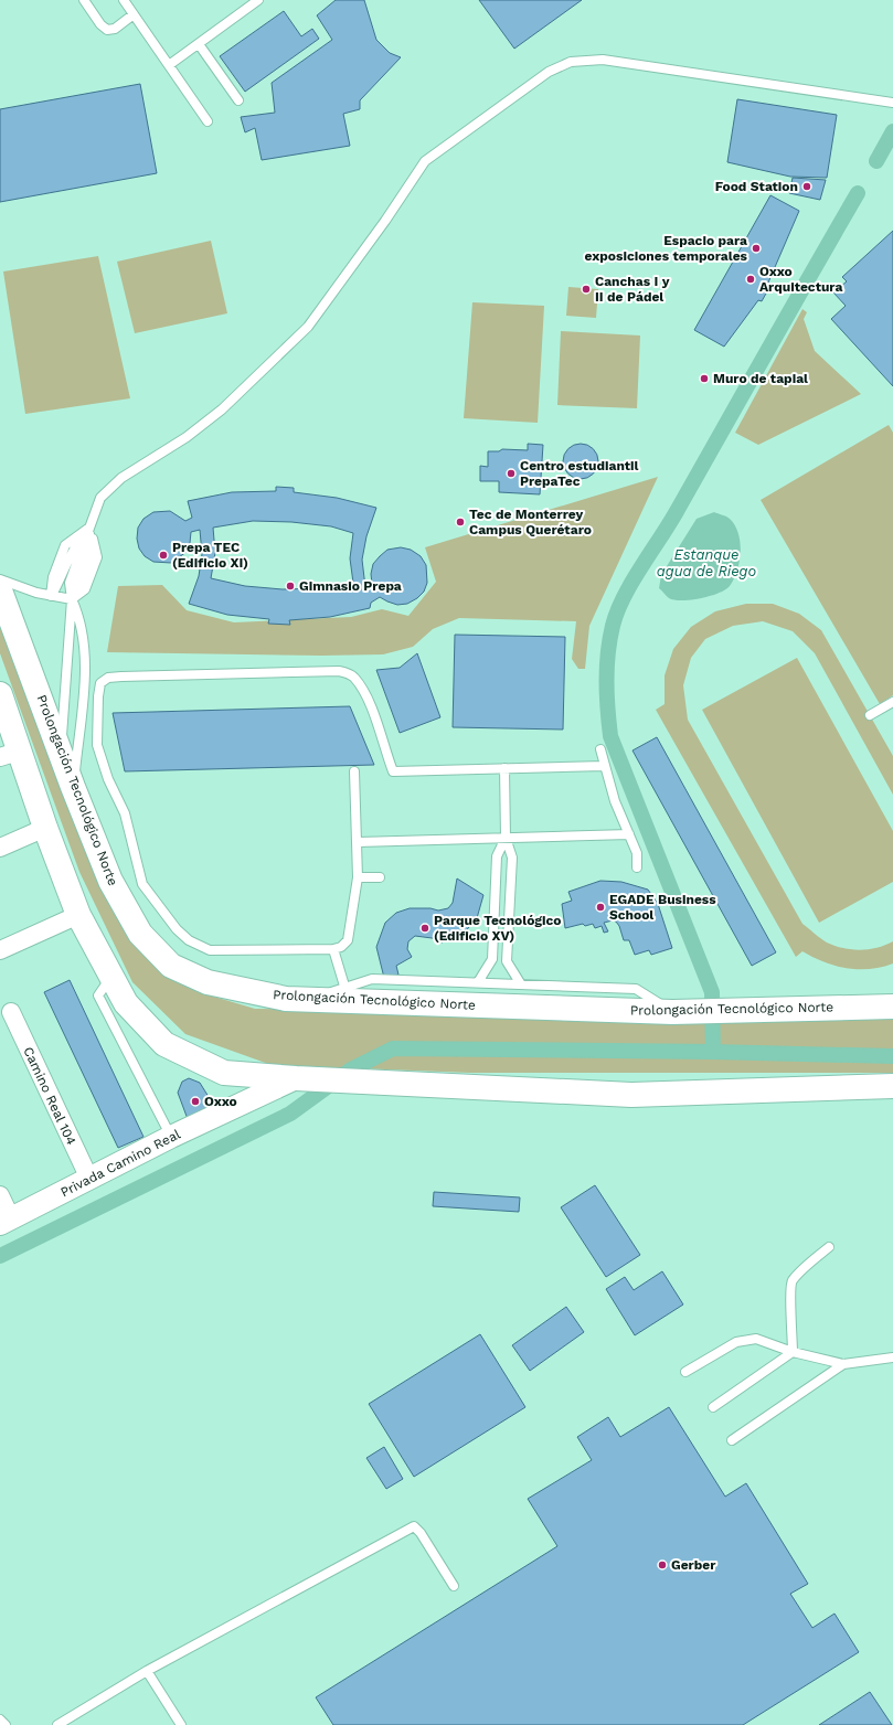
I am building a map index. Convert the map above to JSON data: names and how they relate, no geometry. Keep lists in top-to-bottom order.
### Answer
{
  "streets": {
    "main road": ["Prolongación Tecnológico Norte"],
    "street": ["Camino Real 104", "Privada Camino Real"]
  },
  "crossings": [
    ["Camino Real 104", "Privada Camino Real"]
  ],
  "water": ["Estanque agua de Riego"],
  "places": [
    "Food Station",
    "Espacio para exposiciones temporales",
    "Oxxo Arquitectura",
    "Canchas I y II de Pádel",
    "Muro de tapial",
    "Centro estudiantil PrepaTec",
    "Tec de Monterrey Campus Querétaro",
    "Prepa TEC (Edificio XI)",
    "Gimnasio Prepa",
    "EGADE Business School",
    "Parque Tecnológico (Edificio XV)",
    "Oxxo",
    "Gerber"
  ]
}
